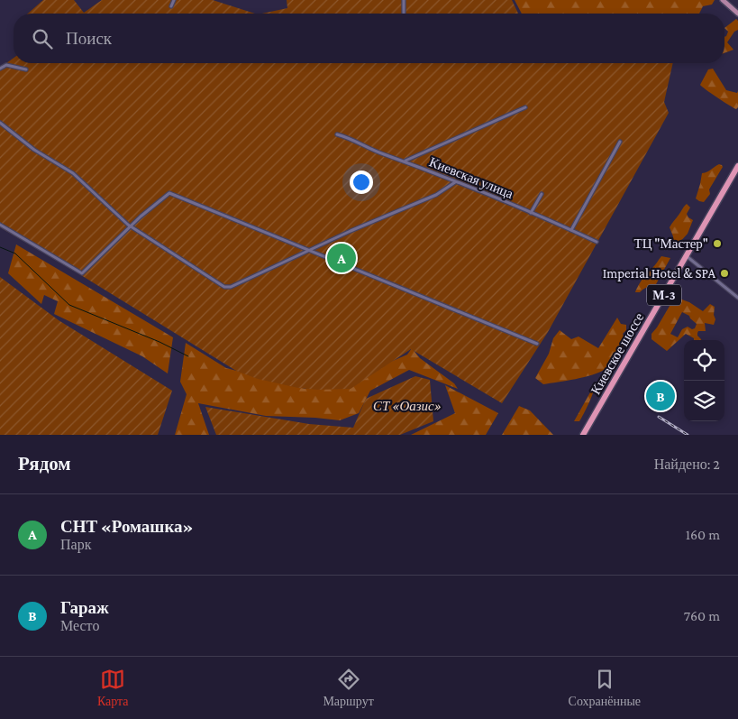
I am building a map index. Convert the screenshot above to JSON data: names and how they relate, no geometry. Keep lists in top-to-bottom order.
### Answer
{
  "streets": {
    "highway": ["М-3", "Киевское шоссе"],
    "street": ["Киевская улица"]
  },
  "parks": ["СТ «Оазис»"],
  "places": ["ТЦ \"Мастер\"", "Imperial Hotel & SPA"],
  "page": {
    "search": "Поиск",
    "pins": ["A", "B"],
    "heading": ["Рядом", "Найдено: 2"],
    "list": [
      {
        "mark": "A",
        "name": "СНТ «Ромашка»",
        "note": "Парк",
        "value": "160 m"
      },
      {
        "mark": "B",
        "name": "Гараж",
        "note": "Место",
        "value": "760 m"
      }
    ],
    "nav": ["Карта", "Маршрут", "Сохранённые"]
  }
}
